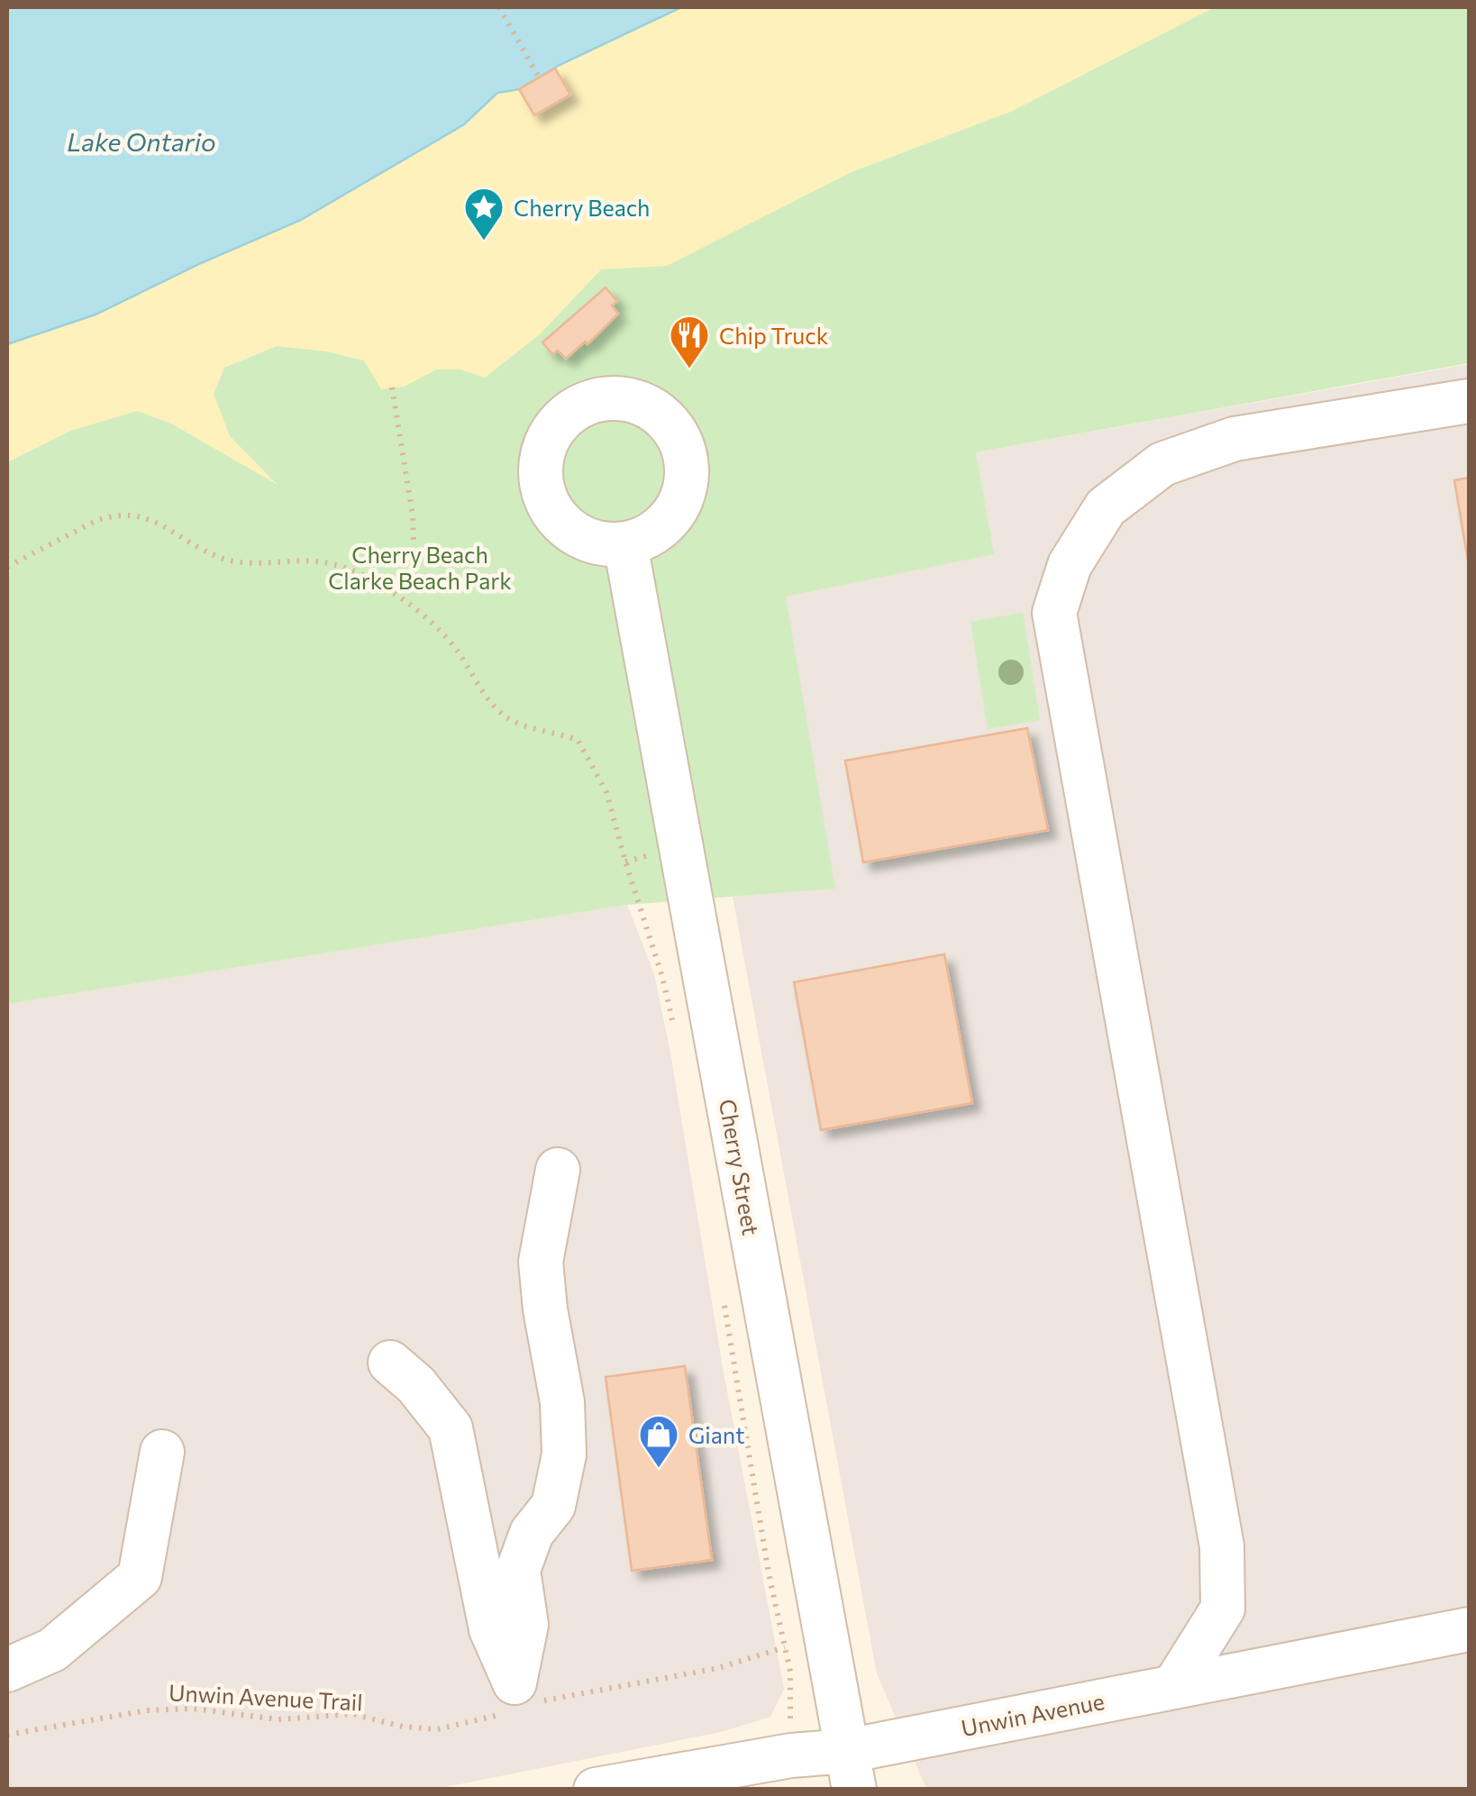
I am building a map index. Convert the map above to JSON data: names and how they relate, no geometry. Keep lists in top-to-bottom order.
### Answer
{
  "streets": {
    "street": ["Cherry Street", "Unwin Avenue"],
    "path": ["Unwin Avenue Trail"]
  },
  "crossings": [
    ["Cherry Street", "Unwin Avenue"]
  ],
  "water": ["Lake Ontario"],
  "parks": ["Cherry Beach Clarke Beach Park"],
  "places": {
    "place": ["Cherry Beach"],
    "restaurant": ["Chip Truck"],
    "shop": ["Giant"]
  }
}
